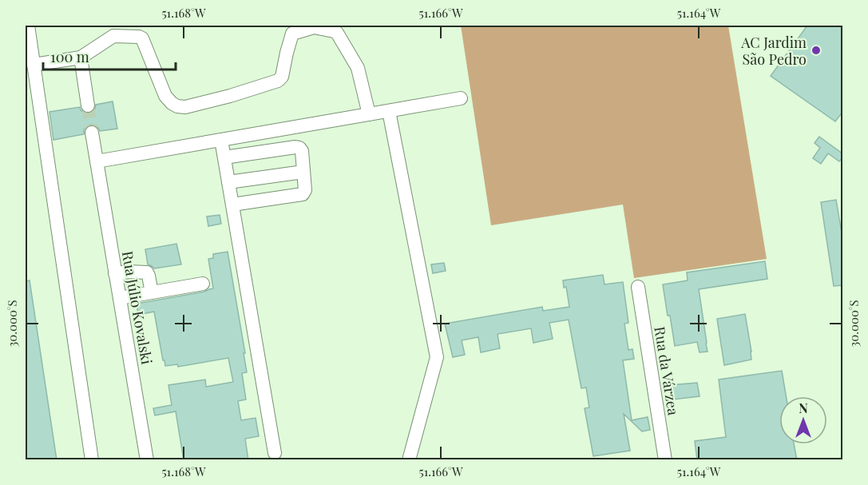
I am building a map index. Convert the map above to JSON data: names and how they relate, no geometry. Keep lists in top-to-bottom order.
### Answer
{
  "streets": {
    "lane": ["Rua Júlio Kovalski", "Rua da Várzea"]
  },
  "places": ["AC Jardim São Pedro"],
  "scale_bar": "100 m",
  "north": "top",
  "coordinates": [
    "51.168°W",
    "51.166°W",
    "51.164°W",
    "30.000°S"
  ]
}
